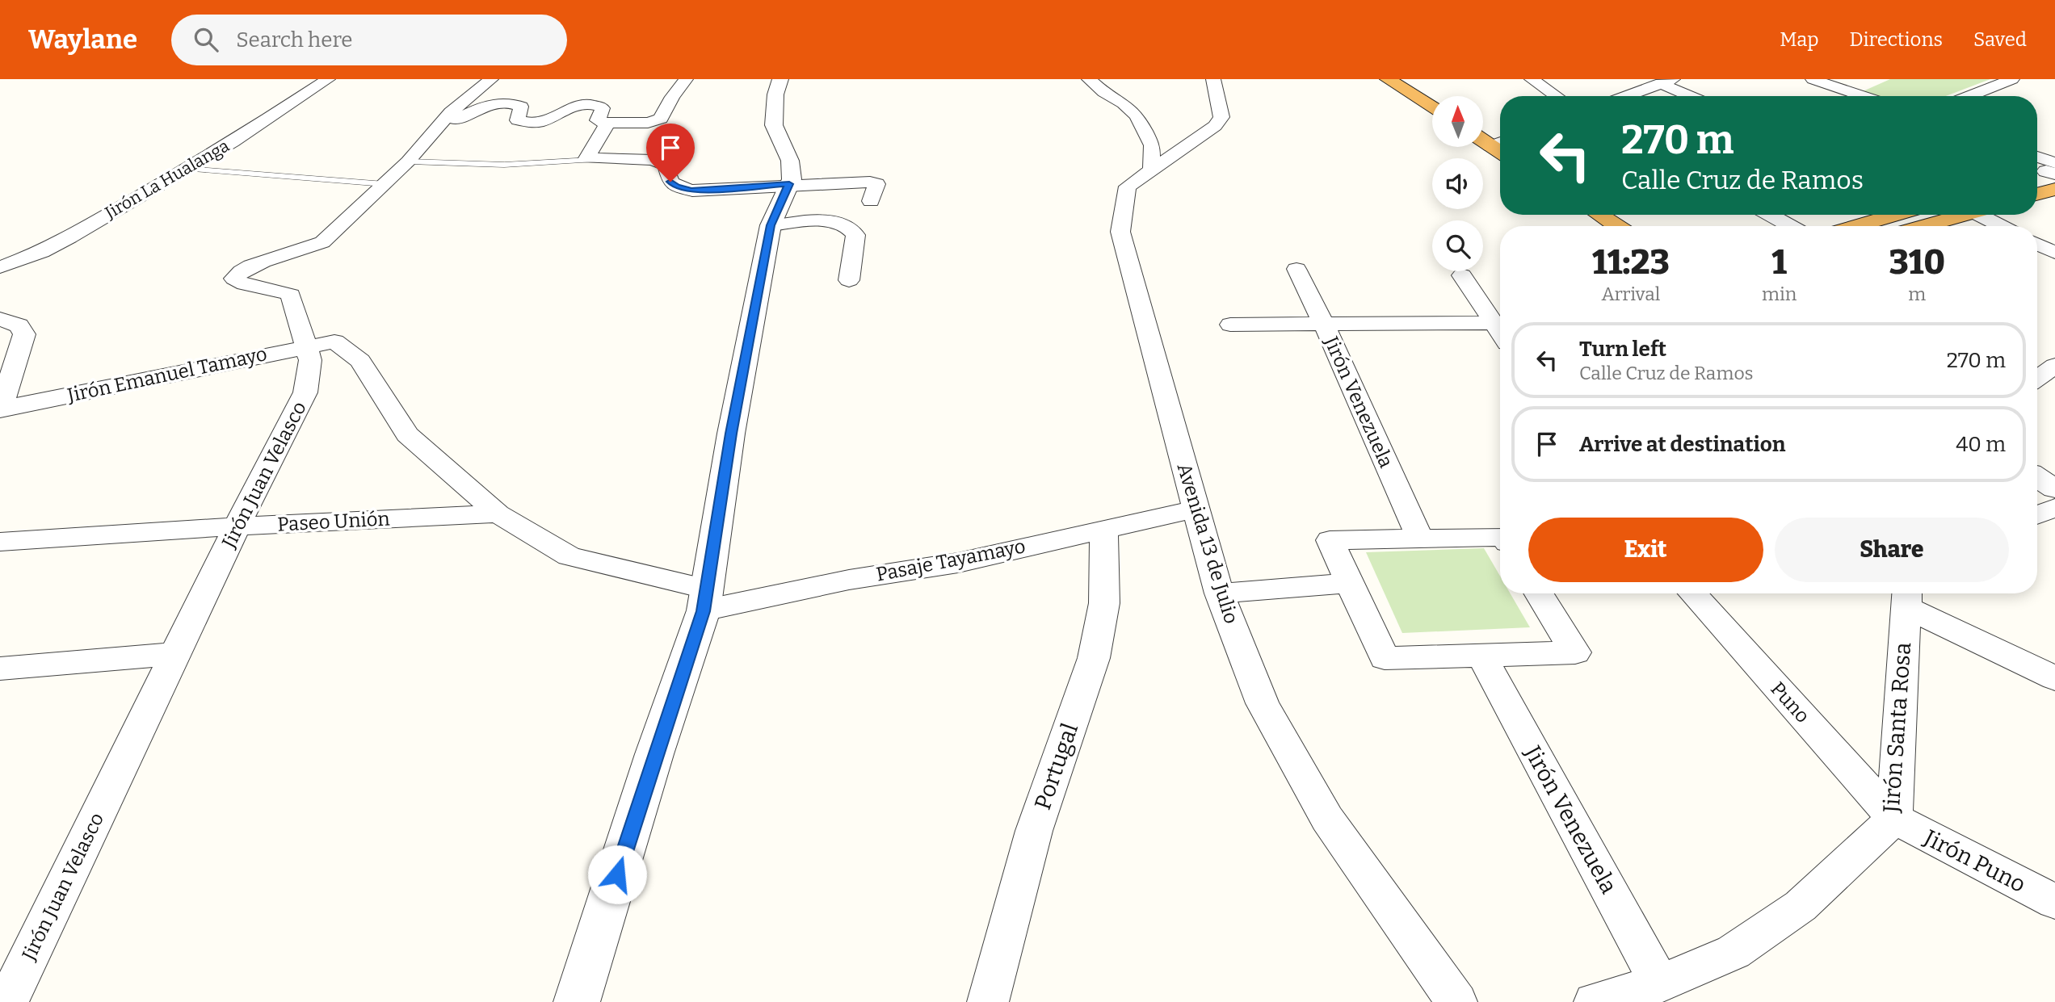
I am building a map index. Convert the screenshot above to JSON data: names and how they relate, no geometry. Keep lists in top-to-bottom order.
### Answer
{
  "streets": {
    "street": [
      "Jirón La Hualanga",
      "Jirón Emanuel Tamayo",
      "Jirón Venezuela",
      "Jirón Juan Velasco",
      "Paseo Unión",
      "Avenida 13 de Julio",
      "Pasaje Tayamayo",
      "Puno",
      "Jirón Santa Rosa",
      "Portugal",
      "Jirón Puno"
    ]
  },
  "crossings": [
    ["Jirón Emanuel Tamayo", "Jirón Juan Velasco"],
    ["Jirón Emanuel Tamayo", "Pasaje Tayamayo"],
    ["Jirón Venezuela", "Jirón Santa Rosa"],
    ["Jirón Juan Velasco", "Paseo Unión"],
    ["Jirón Juan Velasco", "Pasaje Tayamayo"],
    ["Paseo Unión", "Pasaje Tayamayo"],
    ["Avenida 13 de Julio", "Pasaje Tayamayo"],
    ["Pasaje Tayamayo", "Portugal"],
    ["Puno", "Jirón Santa Rosa"],
    ["Puno", "Jirón Puno"],
    ["Jirón Santa Rosa", "Jirón Puno"]
  ],
  "north": "top",
  "page": {
    "header": "Waylane",
    "search": "Search here",
    "nav": ["Map", "Directions", "Saved"],
    "turn": ["270 m", "Calle Cruz de Ramos"],
    "eta": [
      "11:23",
      "Arrival",
      "1",
      "min",
      "310",
      "m"
    ],
    "list": [
      {
        "name": "Turn left",
        "note": "Calle Cruz de Ramos",
        "value": "270 m"
      },
      {
        "name": "Arrive at destination",
        "value": "40 m"
      }
    ],
    "buttons": ["Exit", "Share"]
  }
}
